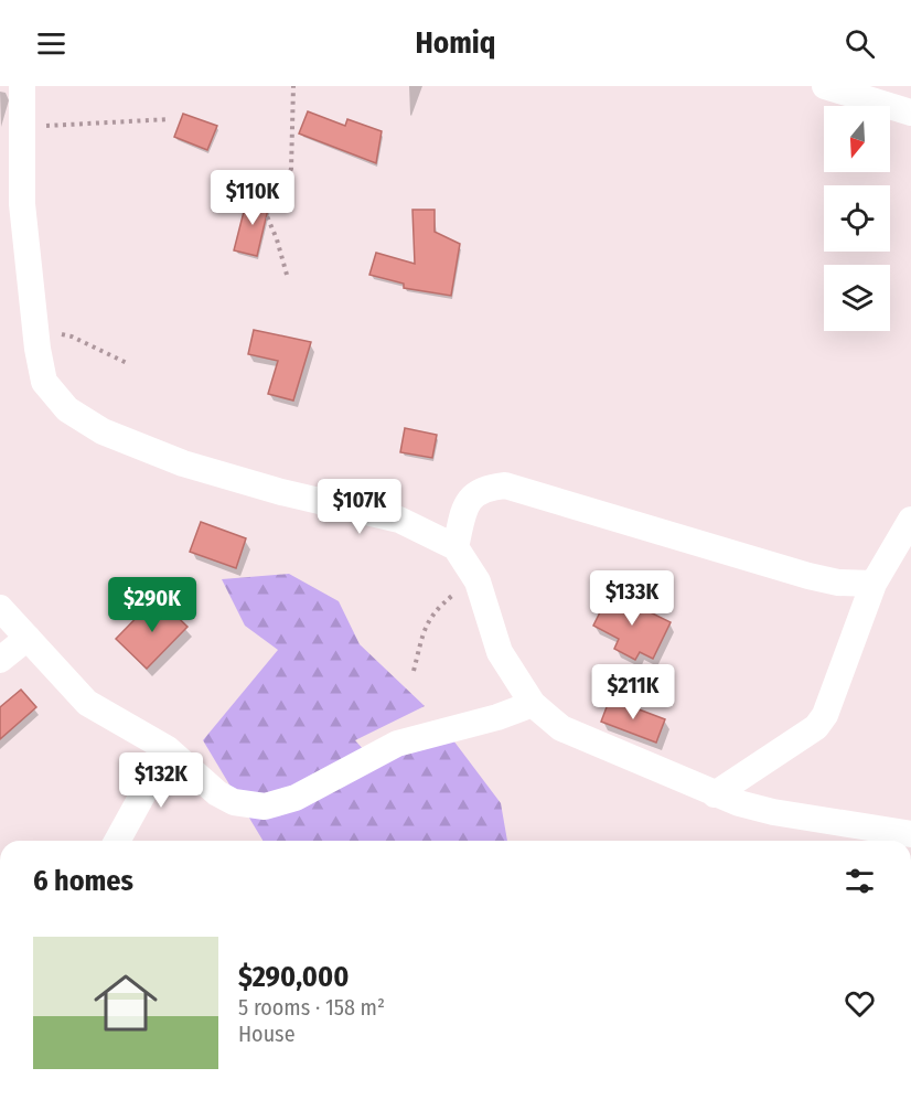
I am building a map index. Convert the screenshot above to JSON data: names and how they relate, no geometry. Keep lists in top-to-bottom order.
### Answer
{
  "north": "bottom",
  "page": {
    "header": "Homiq",
    "price": [
      "$110K",
      "$107K",
      "$133K",
      "$290K",
      "$211K",
      "$132K"
    ],
    "heading": "6 homes",
    "list": [
      {
        "name": "$290,000",
        "note": "5 rooms · 158 m² · House"
      }
    ]
  }
}
